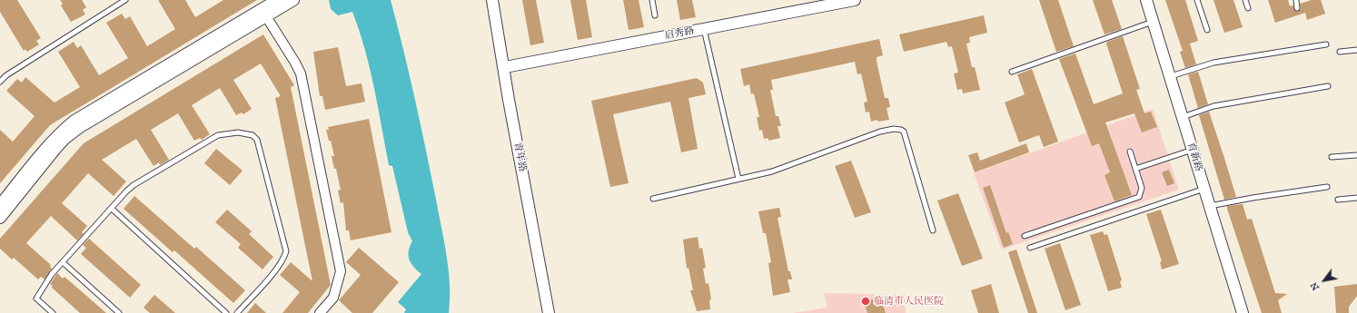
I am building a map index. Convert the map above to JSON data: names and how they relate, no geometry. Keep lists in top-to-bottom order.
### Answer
{
  "streets": {
    "street": ["启秀路", "青年路", "育新路"]
  },
  "crossings": [
    ["启秀路", "青年路"]
  ],
  "places": ["临清市人民医院"],
  "north": "bottom left"
}
